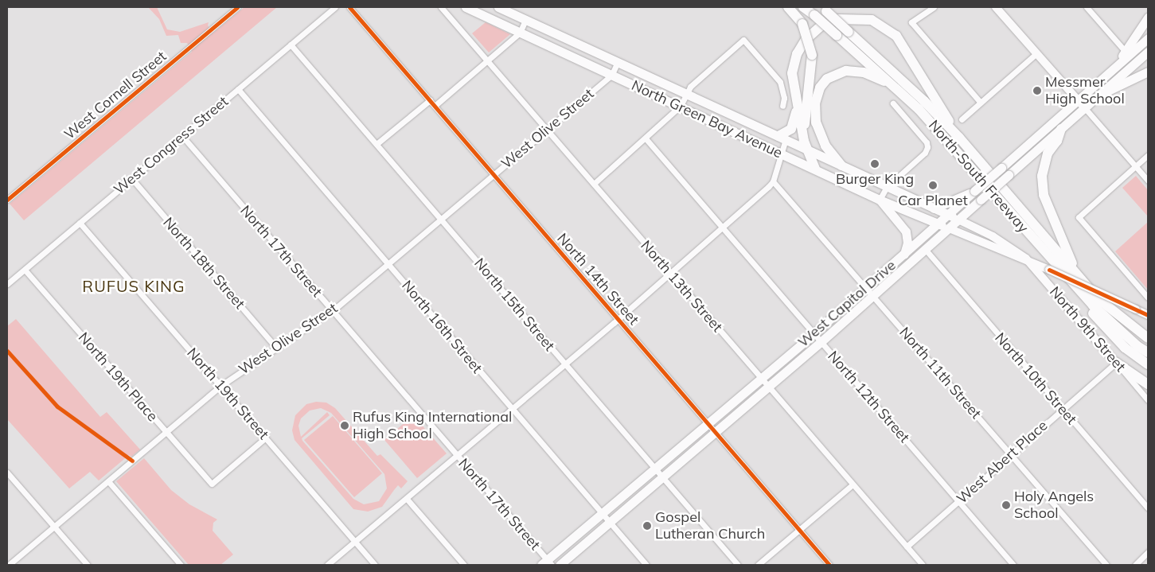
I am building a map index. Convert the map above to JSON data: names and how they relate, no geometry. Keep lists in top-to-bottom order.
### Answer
{
  "streets": {
    "highway": ["North-South Freeway"],
    "main road": ["North Green Bay Avenue", "West Capitol Drive", "North 9th Street"],
    "street": [
      "West Cornell Street",
      "West Olive Street",
      "West Congress Street",
      "North 17th Street",
      "North 18th Street",
      "North 14th Street",
      "North 13th Street",
      "North 15th Street",
      "North 16th Street",
      "North 11th Street",
      "North 19th Place",
      "North 10th Street",
      "North 19th Street",
      "North 12th Street",
      "West Abert Place"
    ]
  },
  "crossings": [
    ["North Green Bay Avenue", "West Olive Street"],
    ["North Green Bay Avenue", "West Capitol Drive"],
    ["West Olive Street", "North 17th Street"],
    ["West Olive Street", "North 18th Street"],
    ["West Olive Street", "North 14th Street"],
    ["West Olive Street", "North 13th Street"],
    ["West Olive Street", "North 15th Street"],
    ["West Olive Street", "North 16th Street"],
    ["West Olive Street", "North 19th Place"],
    ["West Olive Street", "North 19th Street"],
    ["West Congress Street", "North 17th Street"],
    ["West Congress Street", "North 18th Street"],
    ["West Congress Street", "North 15th Street"],
    ["West Congress Street", "North 16th Street"],
    ["West Congress Street", "North 19th Place"],
    ["West Congress Street", "North 19th Street"],
    ["North 17th Street", "West Capitol Drive"],
    ["North 14th Street", "West Capitol Drive"],
    ["North 13th Street", "West Capitol Drive"],
    ["North 13th Street", "West Abert Place"],
    ["West Capitol Drive", "North 15th Street"],
    ["West Capitol Drive", "North 16th Street"],
    ["West Capitol Drive", "North 11th Street"],
    ["West Capitol Drive", "North 10th Street"],
    ["West Capitol Drive", "North 12th Street"],
    ["North 9th Street", "West Abert Place"],
    ["North 11th Street", "West Abert Place"],
    ["North 19th Place", "North 19th Street"],
    ["North 10th Street", "West Abert Place"],
    ["North 12th Street", "West Abert Place"]
  ],
  "districts": ["RUFUS KING"],
  "places": [
    "Messmer High School",
    "Burger King",
    "Car Planet",
    "Rufus King International High School",
    "Holy Angels School",
    "Gospel Lutheran Church"
  ]
}
